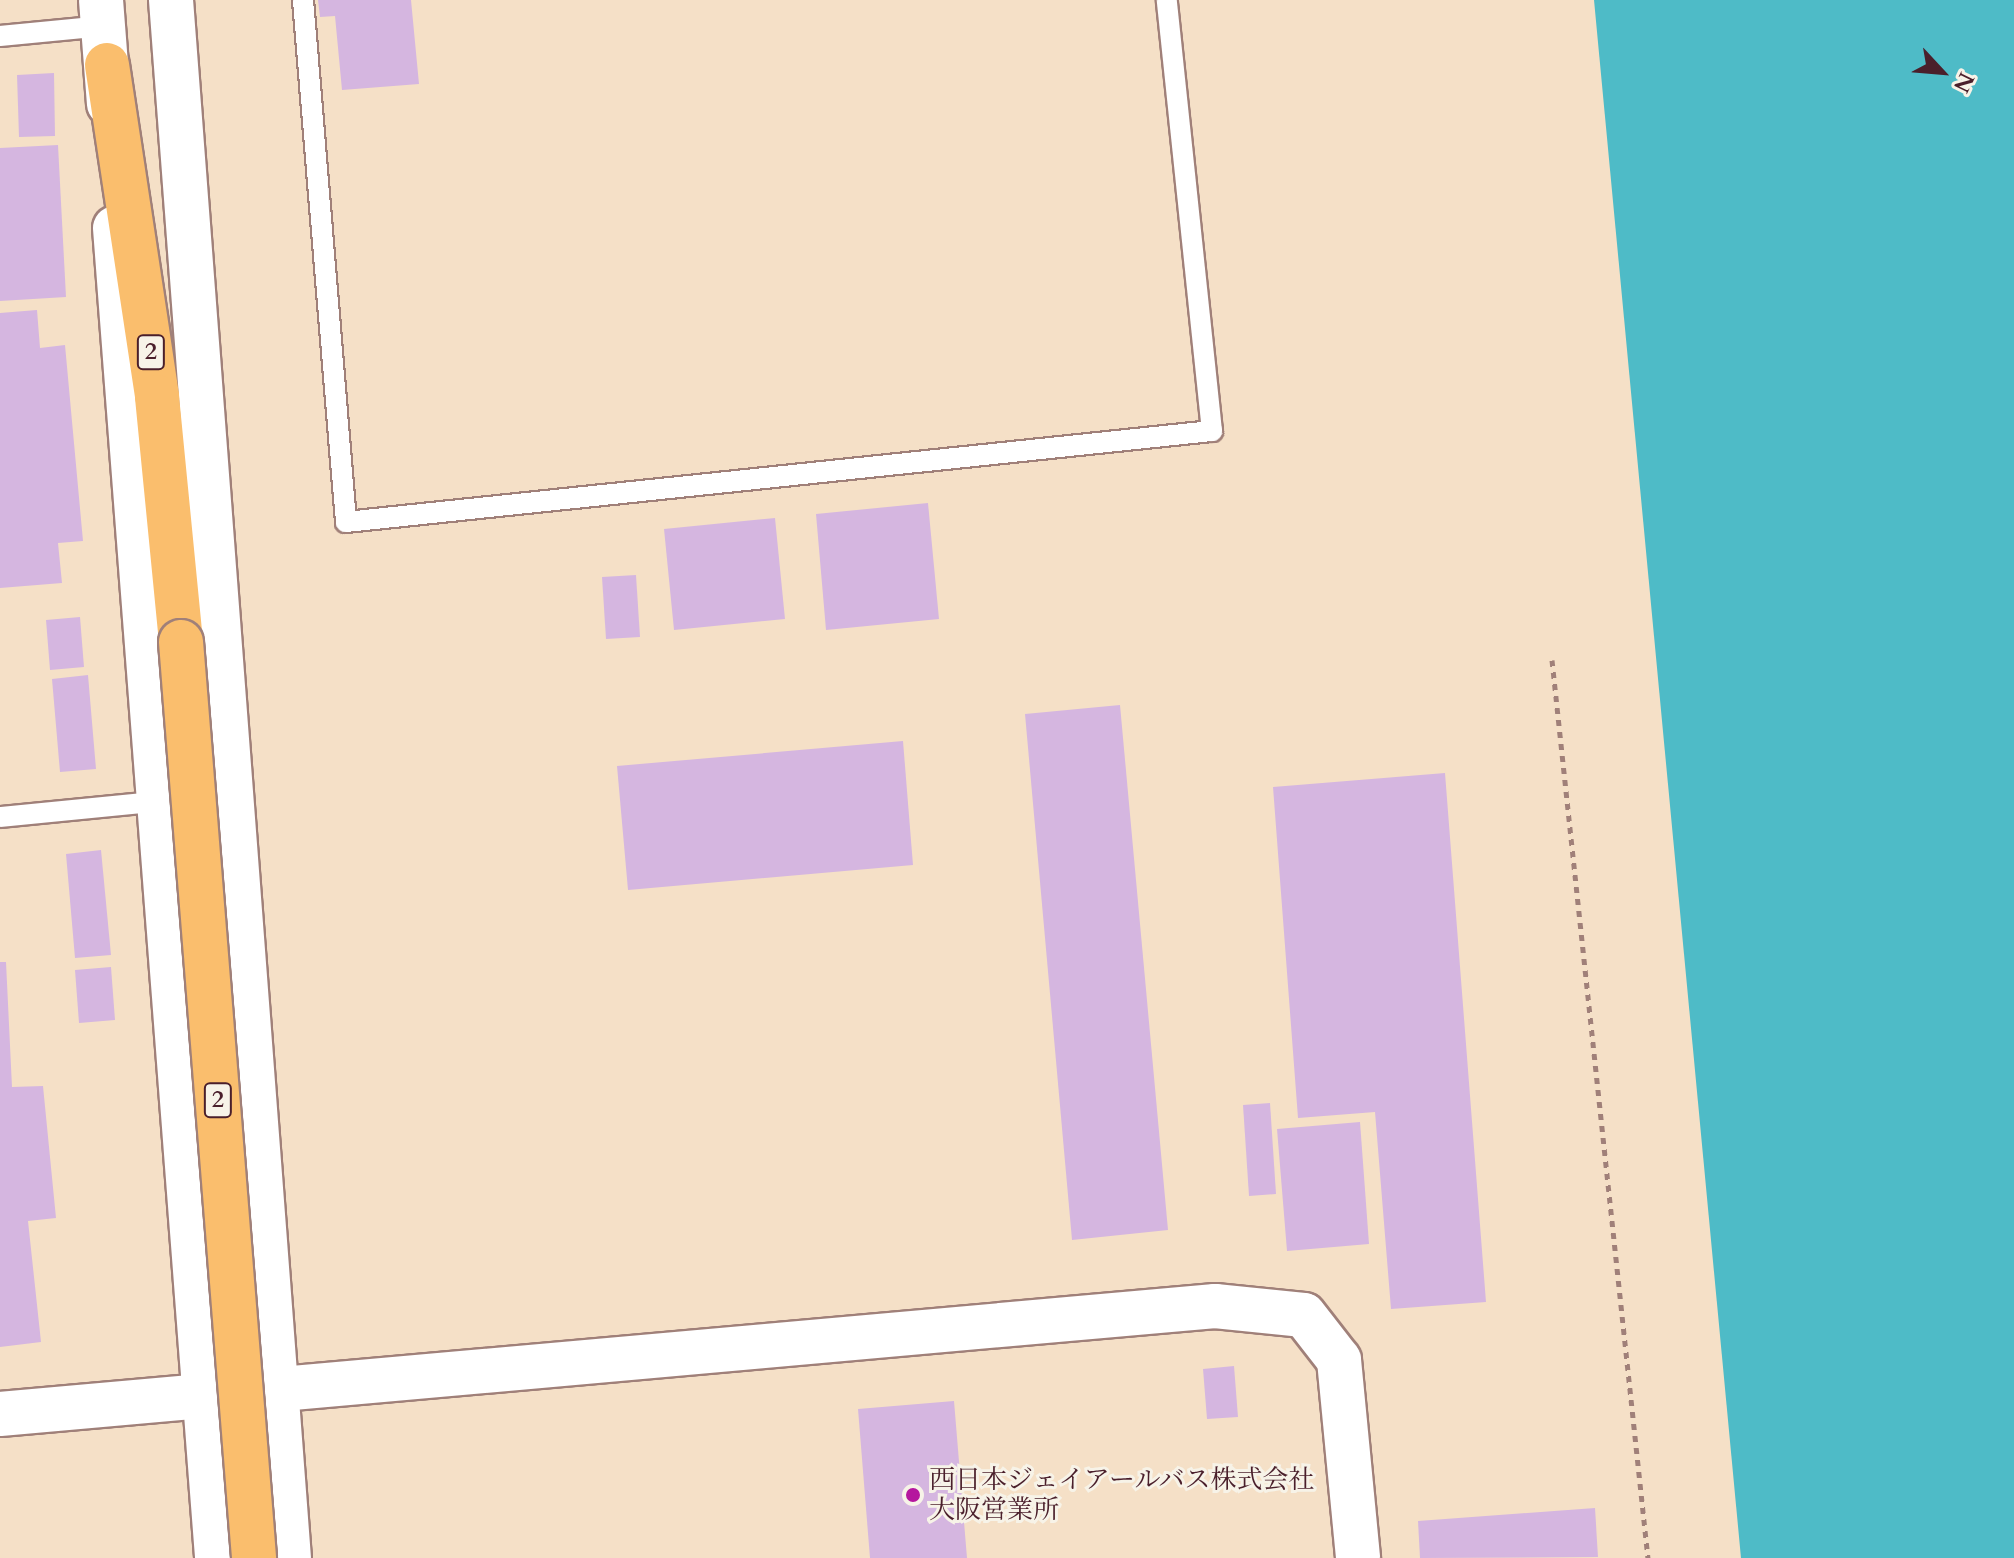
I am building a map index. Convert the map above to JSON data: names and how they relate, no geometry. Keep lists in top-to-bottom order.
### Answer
{
  "streets": {
    "highway": ["2"]
  },
  "places": ["西日本ジェイアールバス株式会社 大阪営業所"],
  "north": "bottom right"
}
